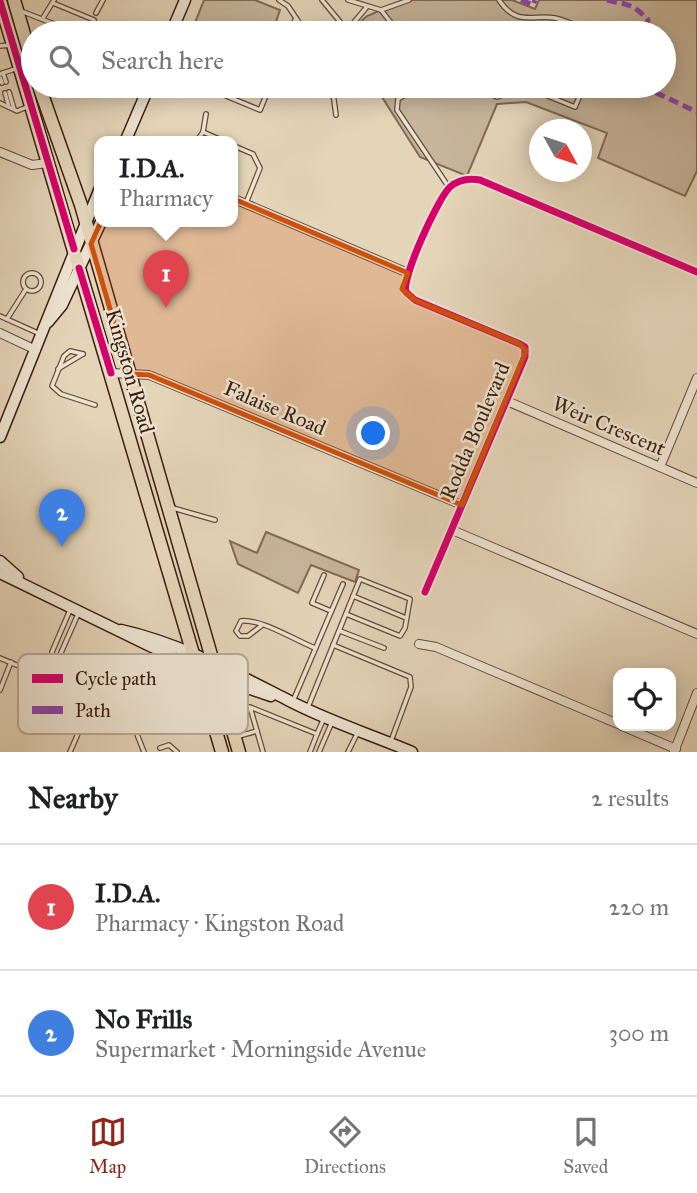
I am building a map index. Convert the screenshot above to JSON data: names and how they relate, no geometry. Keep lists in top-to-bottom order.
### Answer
{
  "streets": {
    "main road": ["Kingston Road"],
    "street": ["Falaise Road", "Weir Crescent", "Rodda Boulevard"]
  },
  "crossings": [
    ["Kingston Road", "Falaise Road"],
    ["Falaise Road", "Rodda Boulevard"],
    ["Weir Crescent", "Rodda Boulevard"]
  ],
  "legend": ["Cycle path", "Path"],
  "north": "bottom right",
  "page": {
    "search": "Search here",
    "popup": ["I.D.A.", "Pharmacy"],
    "pins": ["1", "2"],
    "heading": ["Nearby", "2 results"],
    "list": [
      {
        "mark": "1",
        "name": "I.D.A.",
        "note": "Pharmacy · Kingston Road",
        "value": "220 m"
      },
      {
        "mark": "2",
        "name": "No Frills",
        "note": "Supermarket · Morningside Avenue",
        "value": "300 m"
      }
    ],
    "nav": ["Map", "Directions", "Saved"]
  }
}
